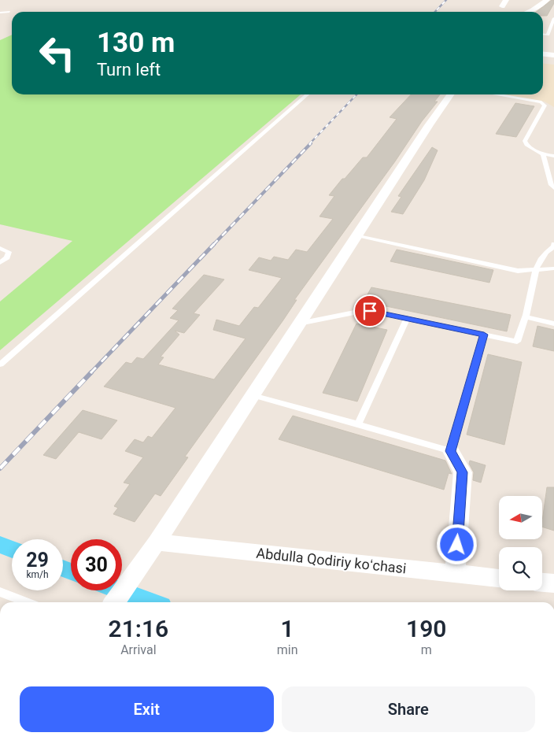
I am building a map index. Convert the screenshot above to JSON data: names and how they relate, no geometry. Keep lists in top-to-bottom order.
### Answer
{
  "streets": {
    "street": ["Abdulla Qodiriy koʻchasi"]
  },
  "north": "left",
  "page": {
    "turn": ["130 m", "Turn left"],
    "speed": "29 km/h",
    "limit": "30",
    "eta": [
      "21:16",
      "Arrival",
      "1",
      "min",
      "190",
      "m"
    ],
    "buttons": ["Exit", "Share"]
  }
}
